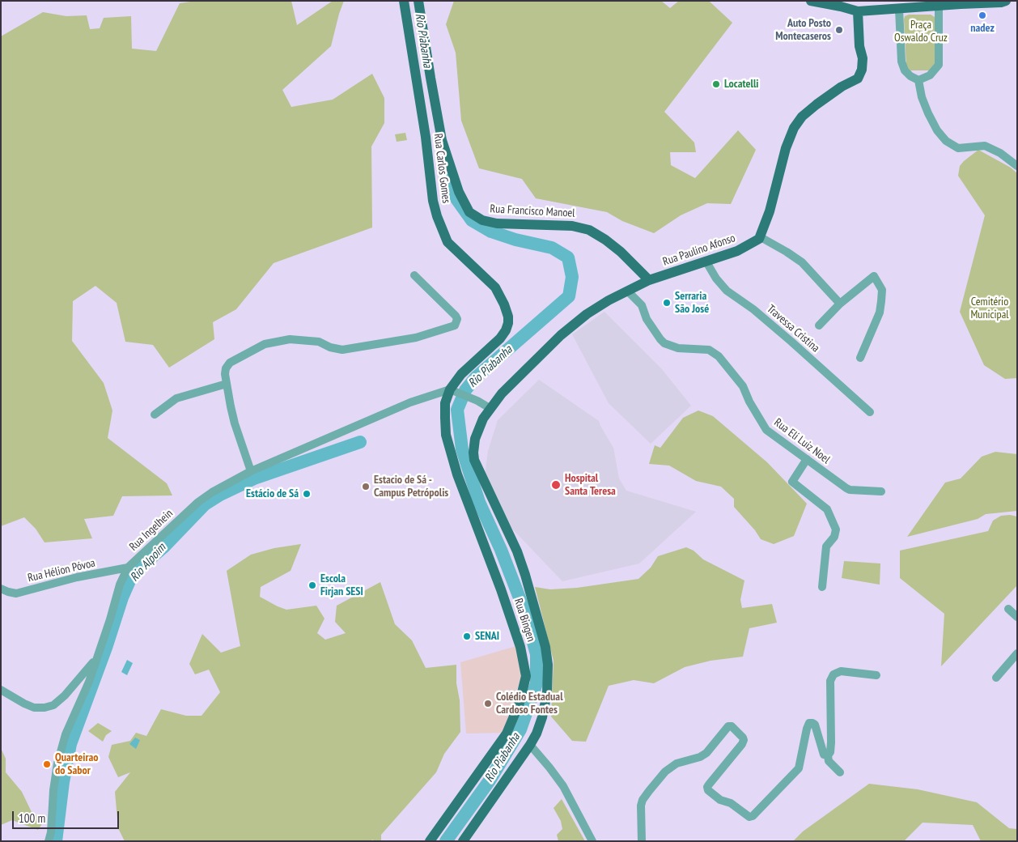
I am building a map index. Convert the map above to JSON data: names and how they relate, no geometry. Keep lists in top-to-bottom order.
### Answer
{
  "streets": {
    "main road": [
      "Rua Carlos Gomes",
      "Rua Francisco Manoel",
      "Rua Paulino Afonso",
      "Rua Bingen"
    ],
    "street": [
      "Travessa Cristina",
      "Rua Eli Luiz Noel",
      "Rua Ingelhein",
      "Rua Hélion Póvoa"
    ]
  },
  "crossings": [
    ["Rua Carlos Gomes", "Rua Ingelhein"],
    ["Rua Carlos Gomes", "Rua Bingen"],
    ["Rua Francisco Manoel", "Rua Paulino Afonso"],
    ["Rua Paulino Afonso", "Travessa Cristina"],
    ["Rua Paulino Afonso", "Rua Eli Luiz Noel"],
    ["Rua Paulino Afonso", "Rua Bingen"],
    ["Rua Ingelhein", "Rua Hélion Póvoa"],
    ["Rua Ingelhein", "Rua Bingen"]
  ],
  "water": ["Rio Piabanha", "Rio Alpoim"],
  "parks": ["Praça Oswaldo Cruz", "Cemitério Municipal"],
  "places": [
    "nadez",
    "Auto Posto Montecaseros",
    "Locatelli",
    "Serraria São José",
    "Hospital Santa Teresa",
    "Estacio de Sá - Campus Petrópolis",
    "Estácio de Sá",
    "Escola Firjan SESI",
    "SENAI",
    "Colédio Estadual Cardoso Fontes",
    "Quarteirao do Sabor"
  ],
  "scale_bar": "100 m"
}
